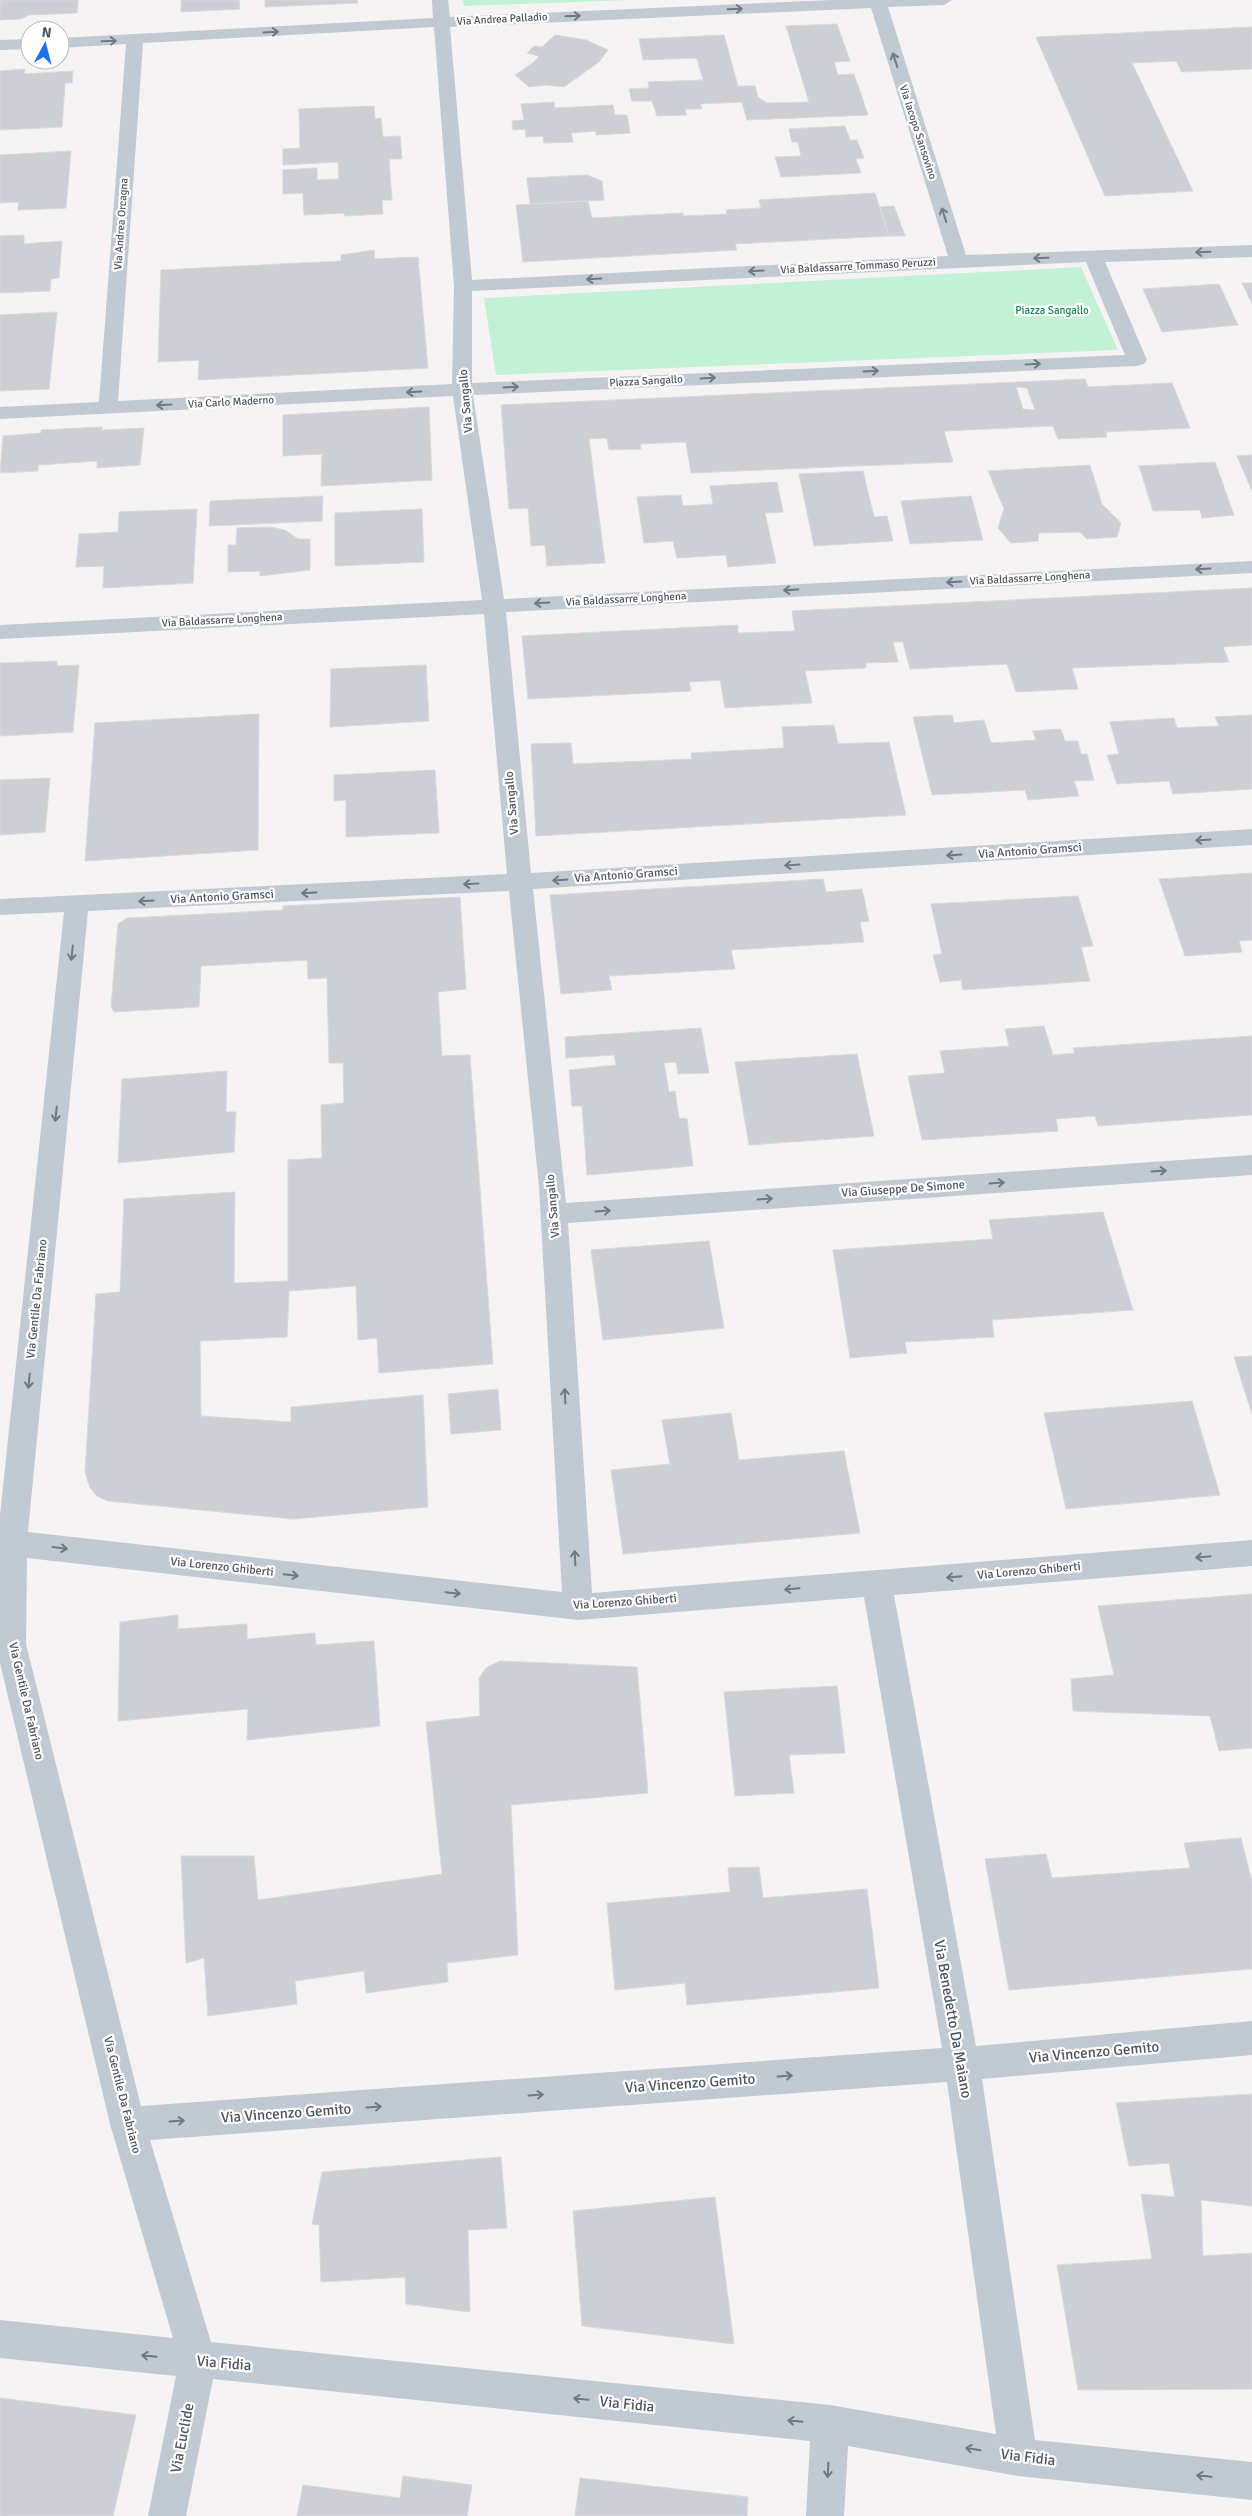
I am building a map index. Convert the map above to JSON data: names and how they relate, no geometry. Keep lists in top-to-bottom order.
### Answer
{
  "streets": {
    "street": [
      "Via Andrea Palladio",
      "Via Iacopo Sansovino",
      "Via Andrea Orcagna",
      "Via Baldassarre Tommaso Peruzzi",
      "Piazza Sangallo",
      "Via Sangallo",
      "Via Carlo Maderno",
      "Via Baldassarre Longhena",
      "Via Antonio Gramsci",
      "Via Giuseppe De Simone",
      "Via Gentile Da Fabriano",
      "Via Lorenzo Ghiberti",
      "Via Benedetto Da Maiano",
      "Via Vincenzo Gemito",
      "Via Fidia",
      "Via Euclide"
    ]
  },
  "crossings": [
    ["Via Andrea Palladio", "Via Iacopo Sansovino"],
    ["Via Andrea Palladio", "Via Andrea Orcagna"],
    ["Via Andrea Palladio", "Via Sangallo"],
    ["Via Iacopo Sansovino", "Via Baldassarre Tommaso Peruzzi"],
    ["Via Andrea Orcagna", "Via Carlo Maderno"],
    ["Via Baldassarre Tommaso Peruzzi", "Piazza Sangallo"],
    ["Via Baldassarre Tommaso Peruzzi", "Via Sangallo"],
    ["Piazza Sangallo", "Via Sangallo"],
    ["Piazza Sangallo", "Via Carlo Maderno"],
    ["Via Sangallo", "Via Carlo Maderno"],
    ["Via Sangallo", "Via Baldassarre Longhena"],
    ["Via Sangallo", "Via Antonio Gramsci"],
    ["Via Sangallo", "Via Giuseppe De Simone"],
    ["Via Sangallo", "Via Lorenzo Ghiberti"],
    ["Via Antonio Gramsci", "Via Gentile Da Fabriano"],
    ["Via Gentile Da Fabriano", "Via Lorenzo Ghiberti"],
    ["Via Gentile Da Fabriano", "Via Vincenzo Gemito"],
    ["Via Gentile Da Fabriano", "Via Fidia"],
    ["Via Gentile Da Fabriano", "Via Euclide"],
    ["Via Lorenzo Ghiberti", "Via Benedetto Da Maiano"],
    ["Via Benedetto Da Maiano", "Via Vincenzo Gemito"],
    ["Via Benedetto Da Maiano", "Via Fidia"],
    ["Via Fidia", "Via Euclide"]
  ],
  "one_way": [
    "Via Andrea Palladio",
    "Via Iacopo Sansovino",
    "Via Baldassarre Tommaso Peruzzi",
    "Piazza Sangallo",
    "Via Carlo Maderno",
    "Via Baldassarre Longhena",
    "Via Antonio Gramsci",
    "Via Giuseppe De Simone",
    "Via Gentile Da Fabriano",
    "Via Vincenzo Gemito",
    "Via Fidia"
  ],
  "parks": ["Piazza Sangallo"],
  "north": "top"
}
